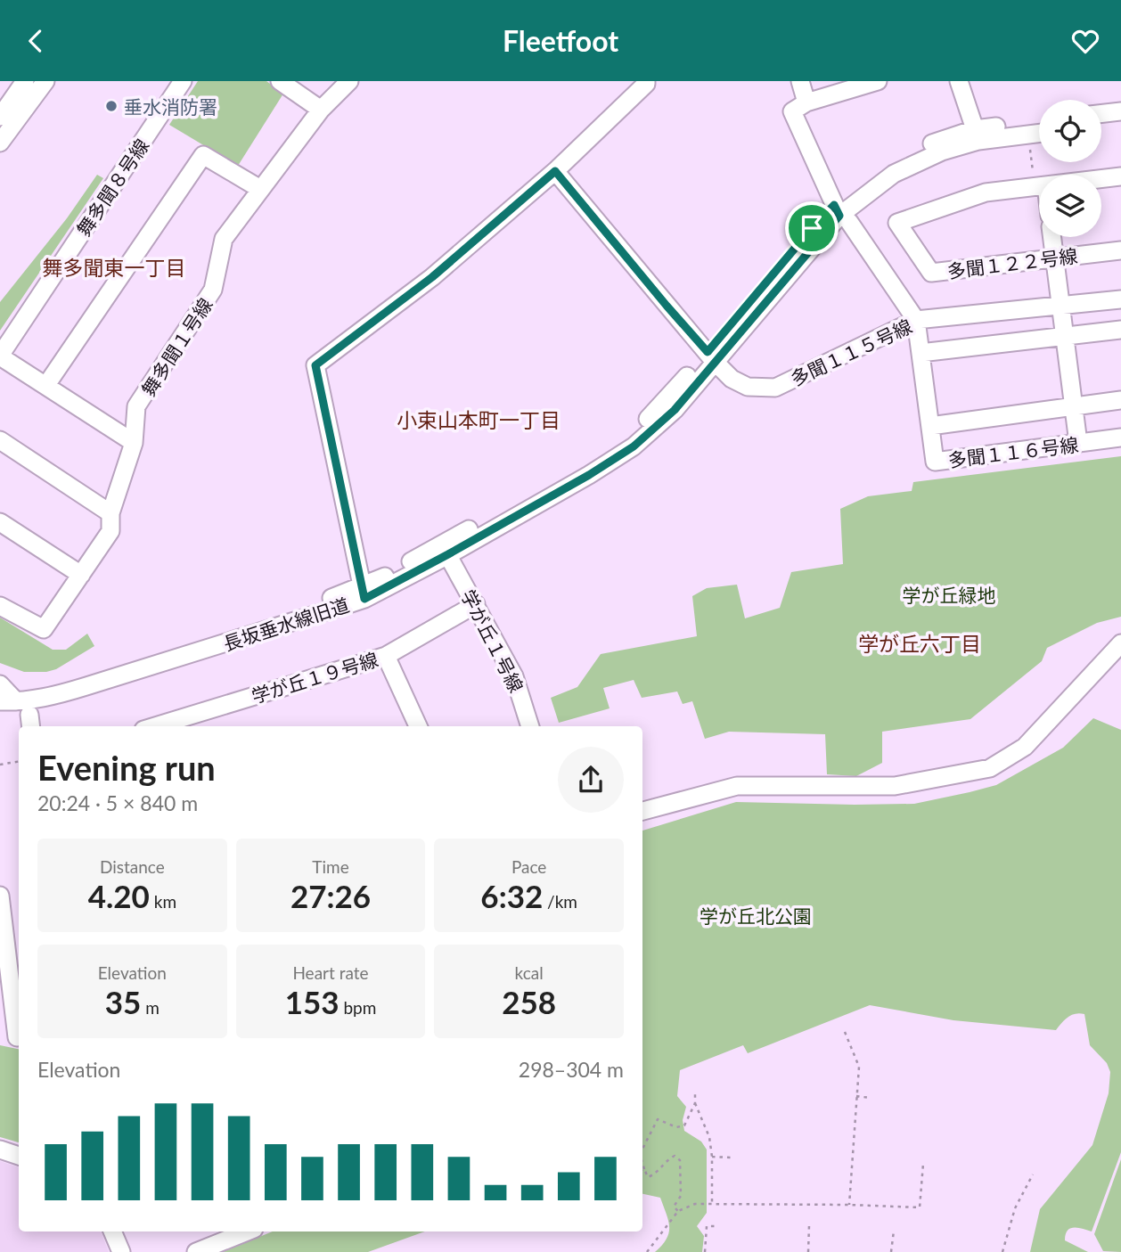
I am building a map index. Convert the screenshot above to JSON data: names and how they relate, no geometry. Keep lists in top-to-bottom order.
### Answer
{
  "streets": {
    "street": [
      "舞多聞８号線",
      "多聞１２２号線",
      "舞多聞１号線",
      "多聞１１５号線",
      "多聞１１６号線",
      "長坂垂水線旧道",
      "学が丘１号線",
      "学が丘１９号線"
    ]
  },
  "crossings": [
    ["多聞１１５号線", "多聞１１６号線"],
    ["多聞１１５号線", "長坂垂水線旧道"],
    ["長坂垂水線旧道", "学が丘１号線"],
    ["学が丘１号線", "学が丘１９号線"]
  ],
  "districts": ["舞多聞東一丁目", "小束山本町一丁目", "学が丘六丁目"],
  "parks": ["学が丘緑地", "学が丘北公園"],
  "places": ["垂水消防署"],
  "page": {
    "header": "Fleetfoot",
    "heading": ["Evening run", "20:24 · 5 × 840 m"],
    "stats": [
      ["Distance", "4.20 km"],
      ["Time", "27:26"],
      ["Pace", "6:32 /km"],
      ["Elevation", "35 m"],
      ["Heart rate", "153 bpm"],
      ["kcal", "258"]
    ],
    "chart": ["Elevation", "298–304 m"]
  }
}
